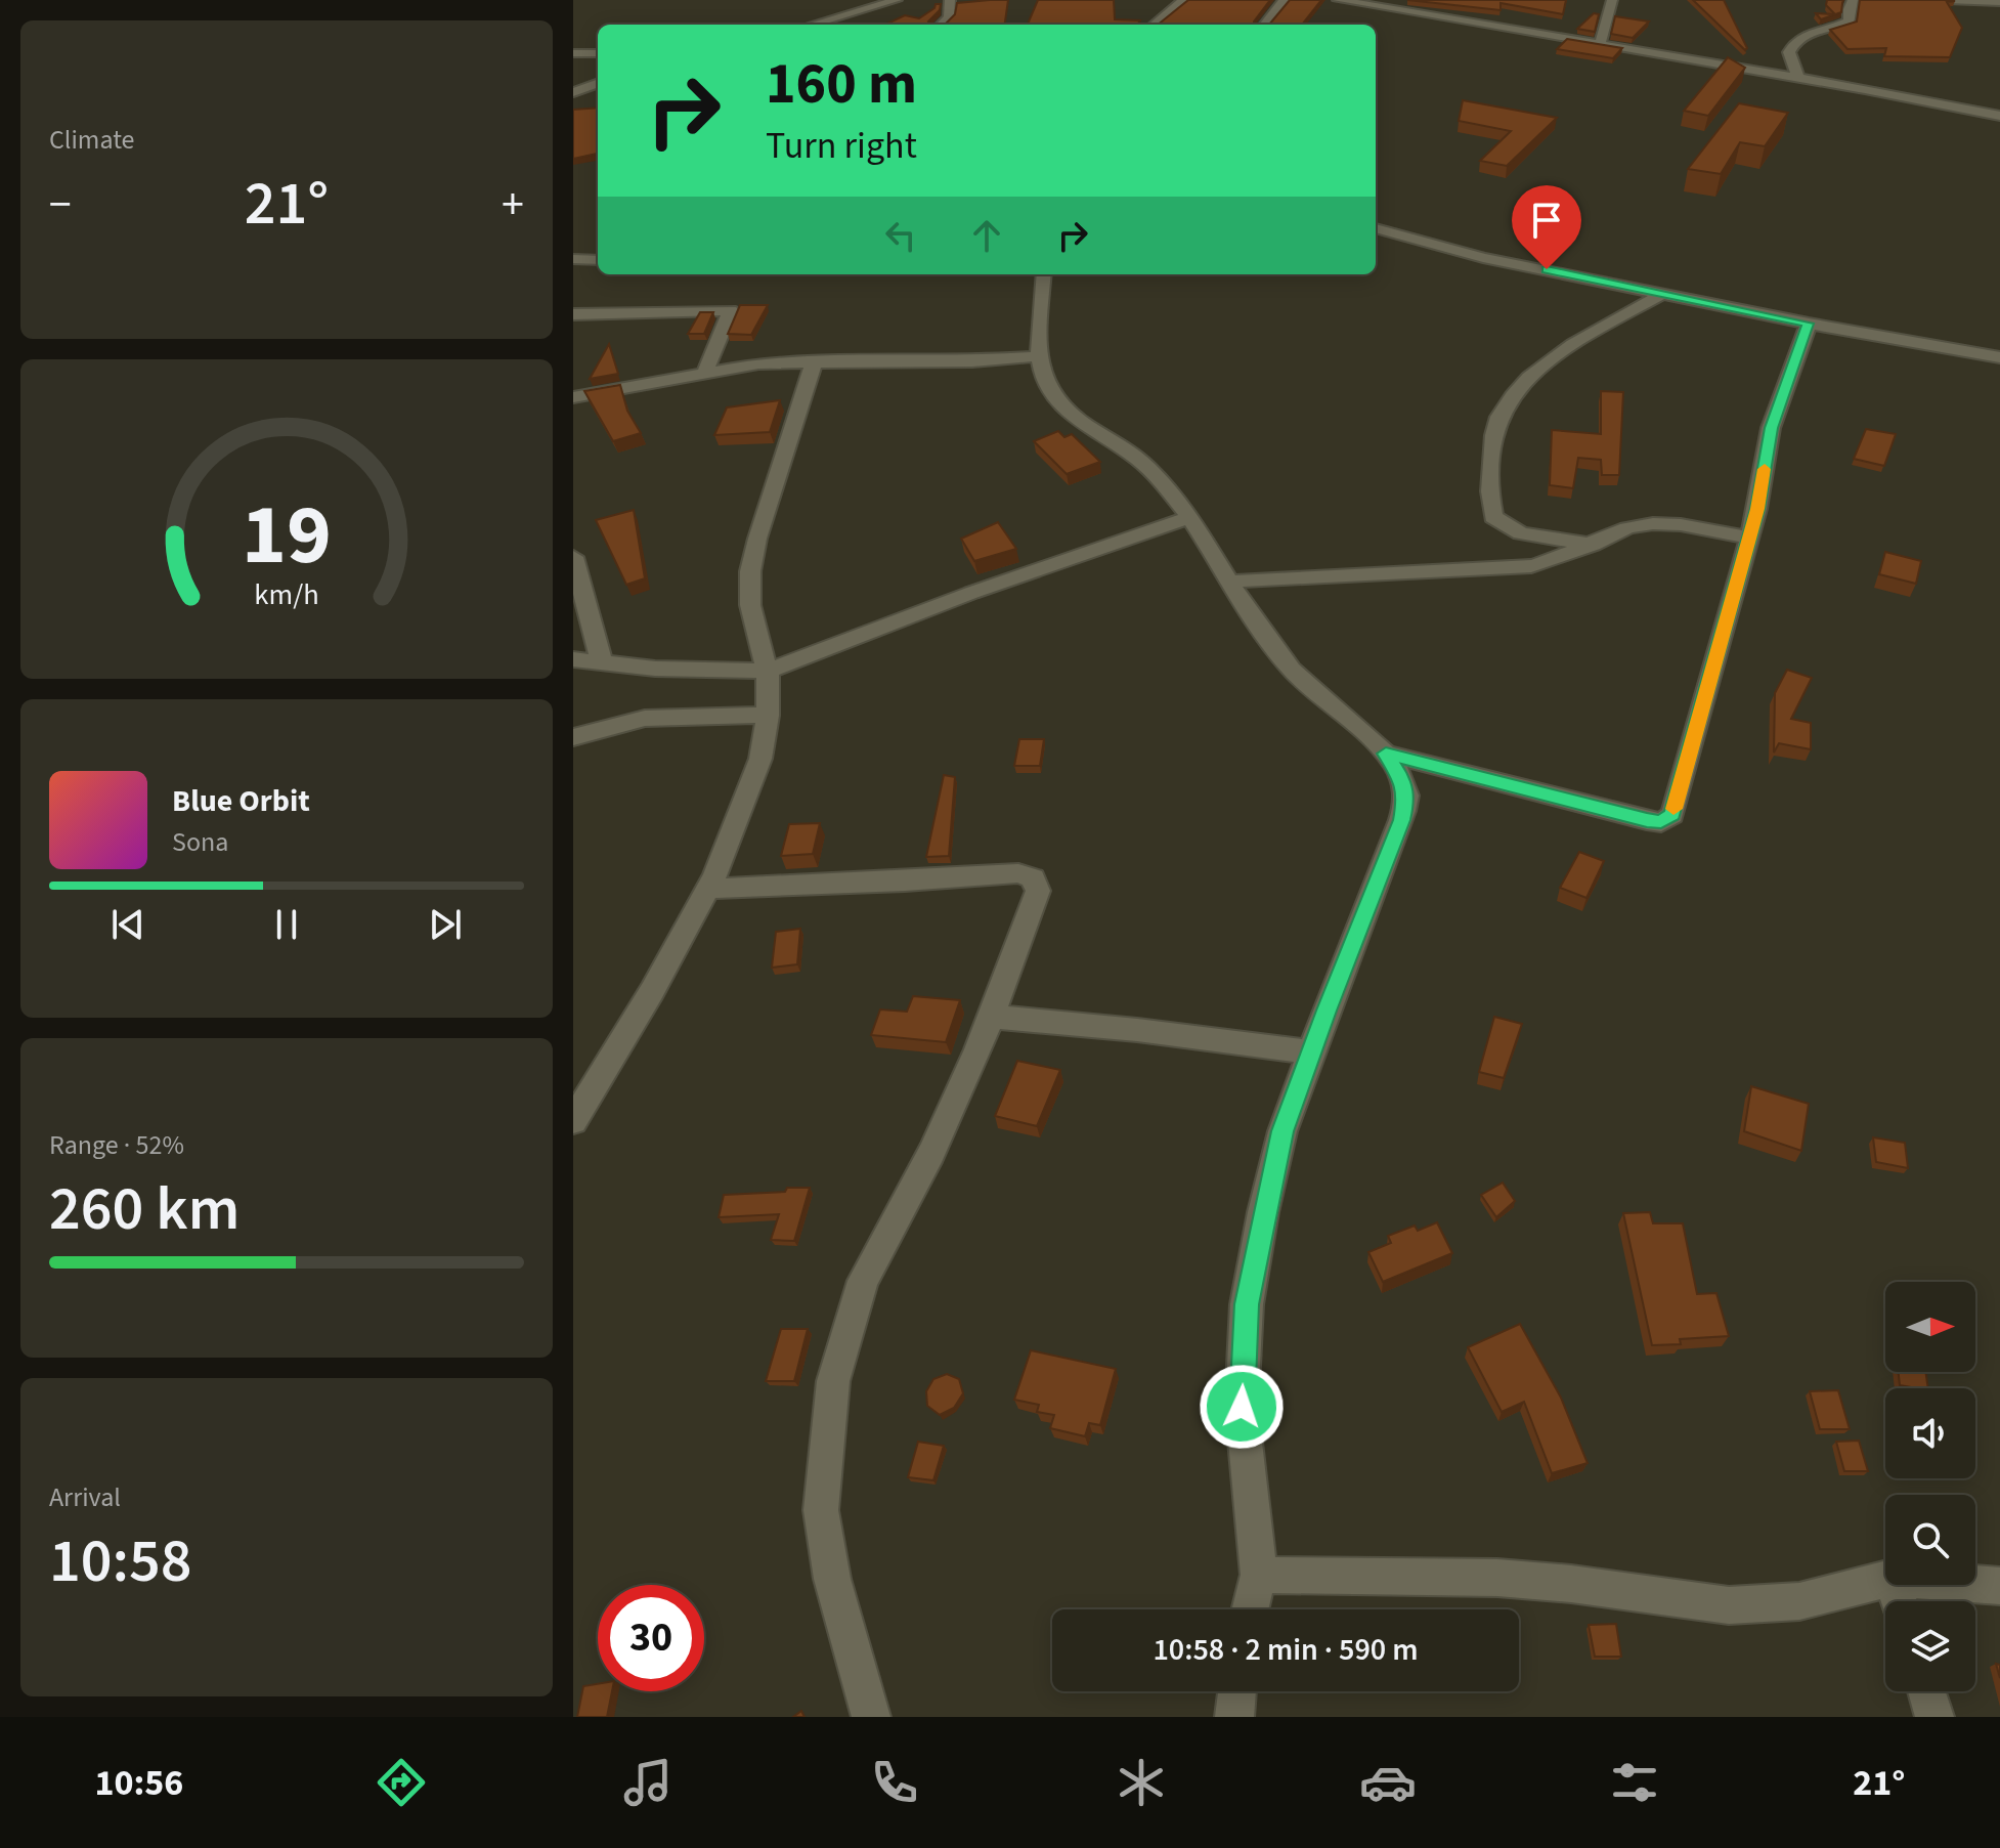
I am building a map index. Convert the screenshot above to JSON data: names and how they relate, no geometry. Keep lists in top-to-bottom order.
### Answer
{
  "north": "right",
  "page": {
    "tile": [
      "Climate",
      ["Range · 52%", "260 km"],
      ["Arrival", "10:58"]
    ],
    "turn": ["160 m", "Turn right"],
    "heat": ["−", "21°", "+"],
    "song": ["Blue Orbit", "Sona"],
    "limit": "30",
    "trip": "10:58 · 2 min · 590 m",
    "tabs": ["10:56", "21°"],
    "gauge": ["19", "km/h"]
  }
}
